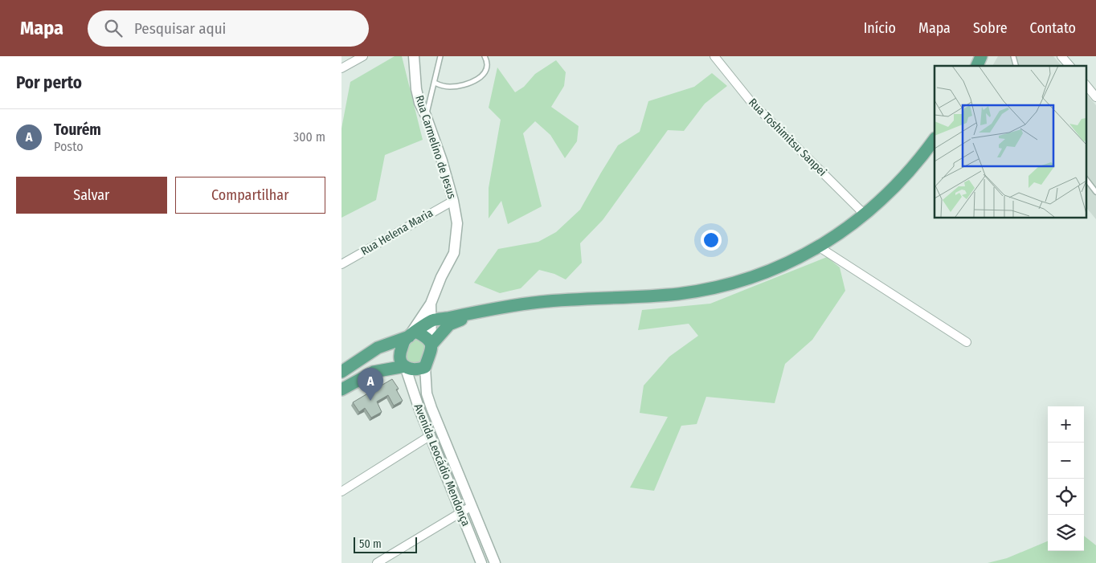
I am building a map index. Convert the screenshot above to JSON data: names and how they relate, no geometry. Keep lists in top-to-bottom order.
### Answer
{
  "streets": {
    "street": [
      "Rua Toshimitsu Sanpei",
      "Rua Carmelino de Jesus",
      "Rua Helena Maria",
      "Avenida Leocádio Mendonça"
    ]
  },
  "crossings": [
    ["Rua Carmelino de Jesus", "Rua Helena Maria"],
    ["Rua Carmelino de Jesus", "Avenida Leocádio Mendonça"]
  ],
  "scale_bar": "50 m",
  "page": {
    "header": "Mapa",
    "search": "Pesquisar aqui",
    "nav": [
      "Início",
      "Mapa",
      "Sobre",
      "Contato"
    ],
    "heading": "Por perto",
    "list": [
      {
        "mark": "A",
        "name": "Tourém",
        "note": "Posto",
        "value": "300 m"
      }
    ],
    "buttons": ["Salvar", "Compartilhar"],
    "pins": "A",
    "map_buttons": ["+", "−"],
    "scale": "50 m"
  }
}
